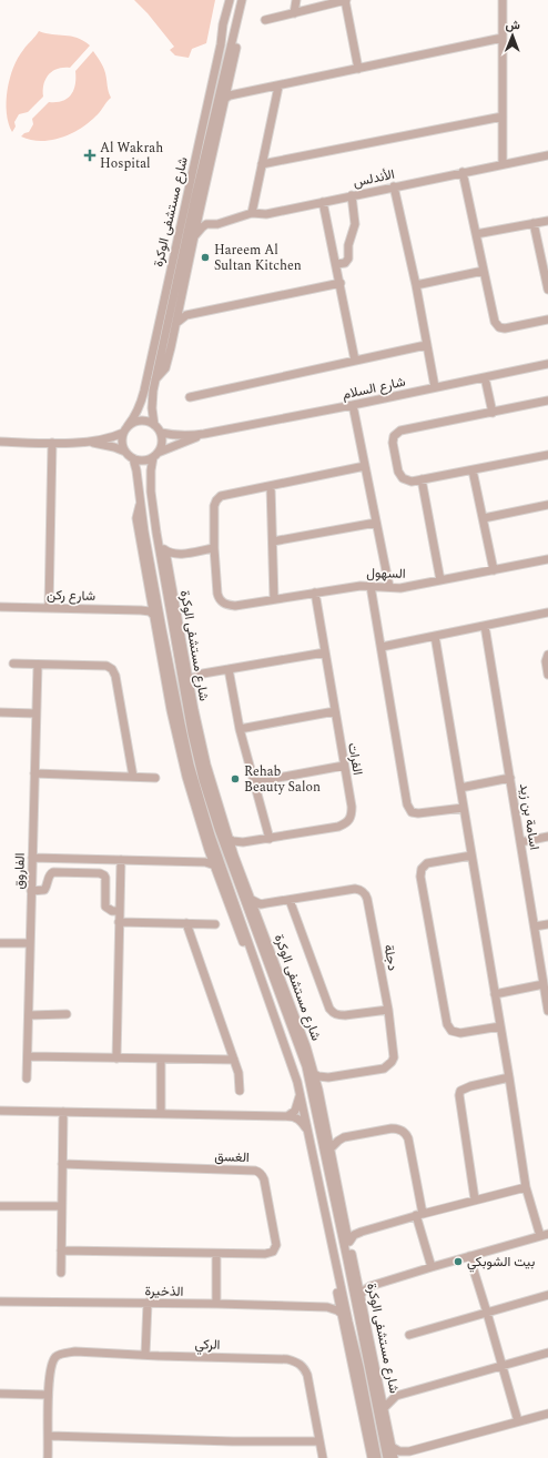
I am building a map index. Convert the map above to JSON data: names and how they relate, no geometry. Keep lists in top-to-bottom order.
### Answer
{
  "streets": {
    "street": [
      "الأندلس",
      "شارع مستشفى الوكرة",
      "شارع السلام",
      "السهول",
      "شارع ركن",
      "الفرات",
      "اسامة بن زيد",
      "الفاروق",
      "دجلة",
      "الغسق",
      "الذخيرة",
      "الركي"
    ]
  },
  "crossings": [
    ["شارع مستشفى الوكرة", "شارع السلام"],
    ["شارع مستشفى الوكرة", "شارع ركن"],
    ["شارع مستشفى الوكرة", "الفرات"],
    ["شارع مستشفى الوكرة", "دجلة"],
    ["شارع مستشفى الوكرة", "الذخيرة"],
    ["السهول", "الفرات"]
  ],
  "places": {
    "health": ["Al Wakrah Hospital"],
    "other": ["Hareem Al Sultan Kitchen", "Rehab Beauty Salon", "بيت الشوبكي"]
  },
  "north": "top"
}
